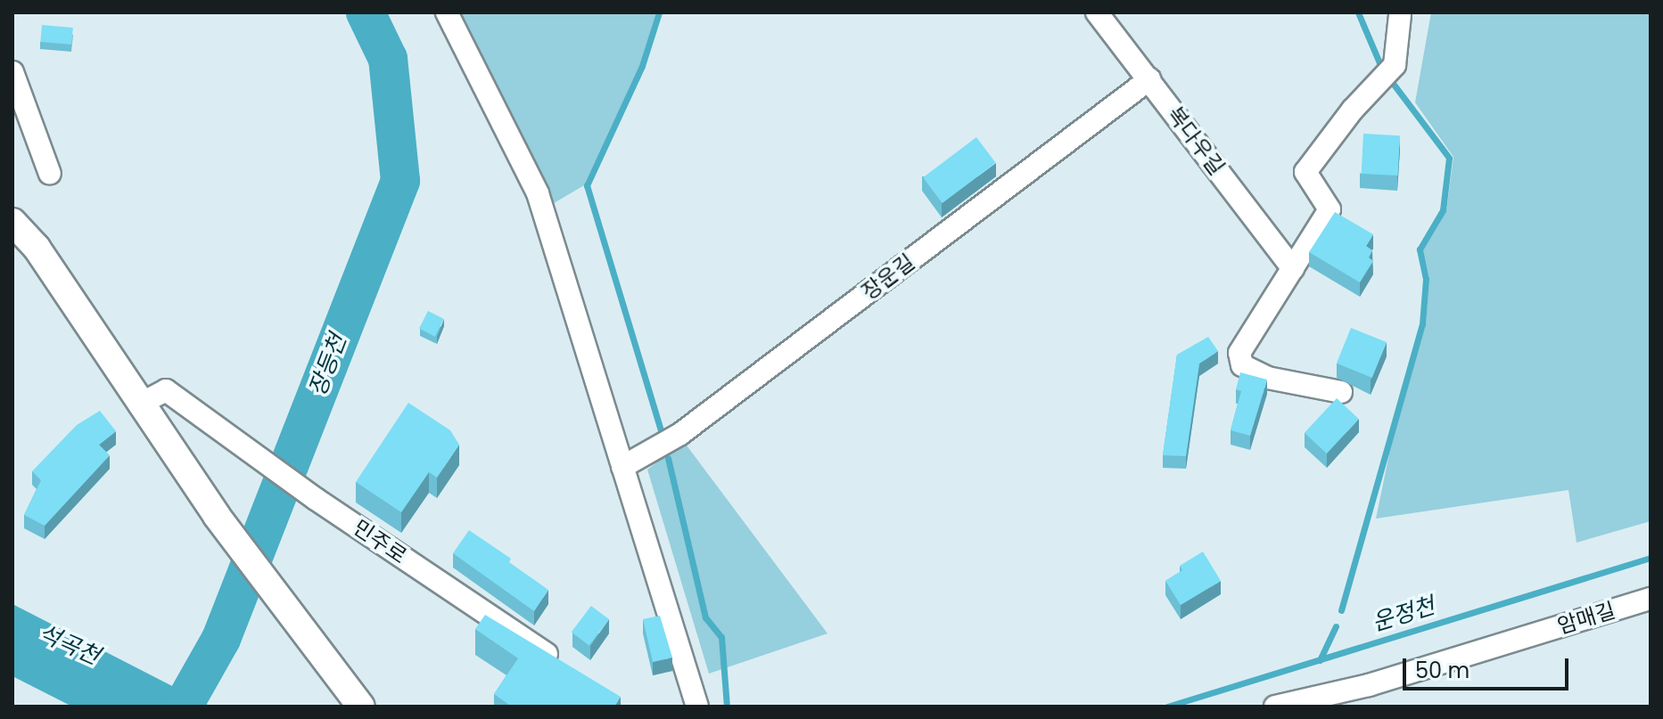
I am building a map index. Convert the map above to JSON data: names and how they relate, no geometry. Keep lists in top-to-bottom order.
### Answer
{
  "streets": {
    "street": [
      "복다우길",
      "장운길",
      "민주로",
      "암매길"
    ]
  },
  "crossings": [
    ["복다우길", "장운길"]
  ],
  "water": ["장등천", "운정천", "석곡천"],
  "scale_bar": "50 m"
}
